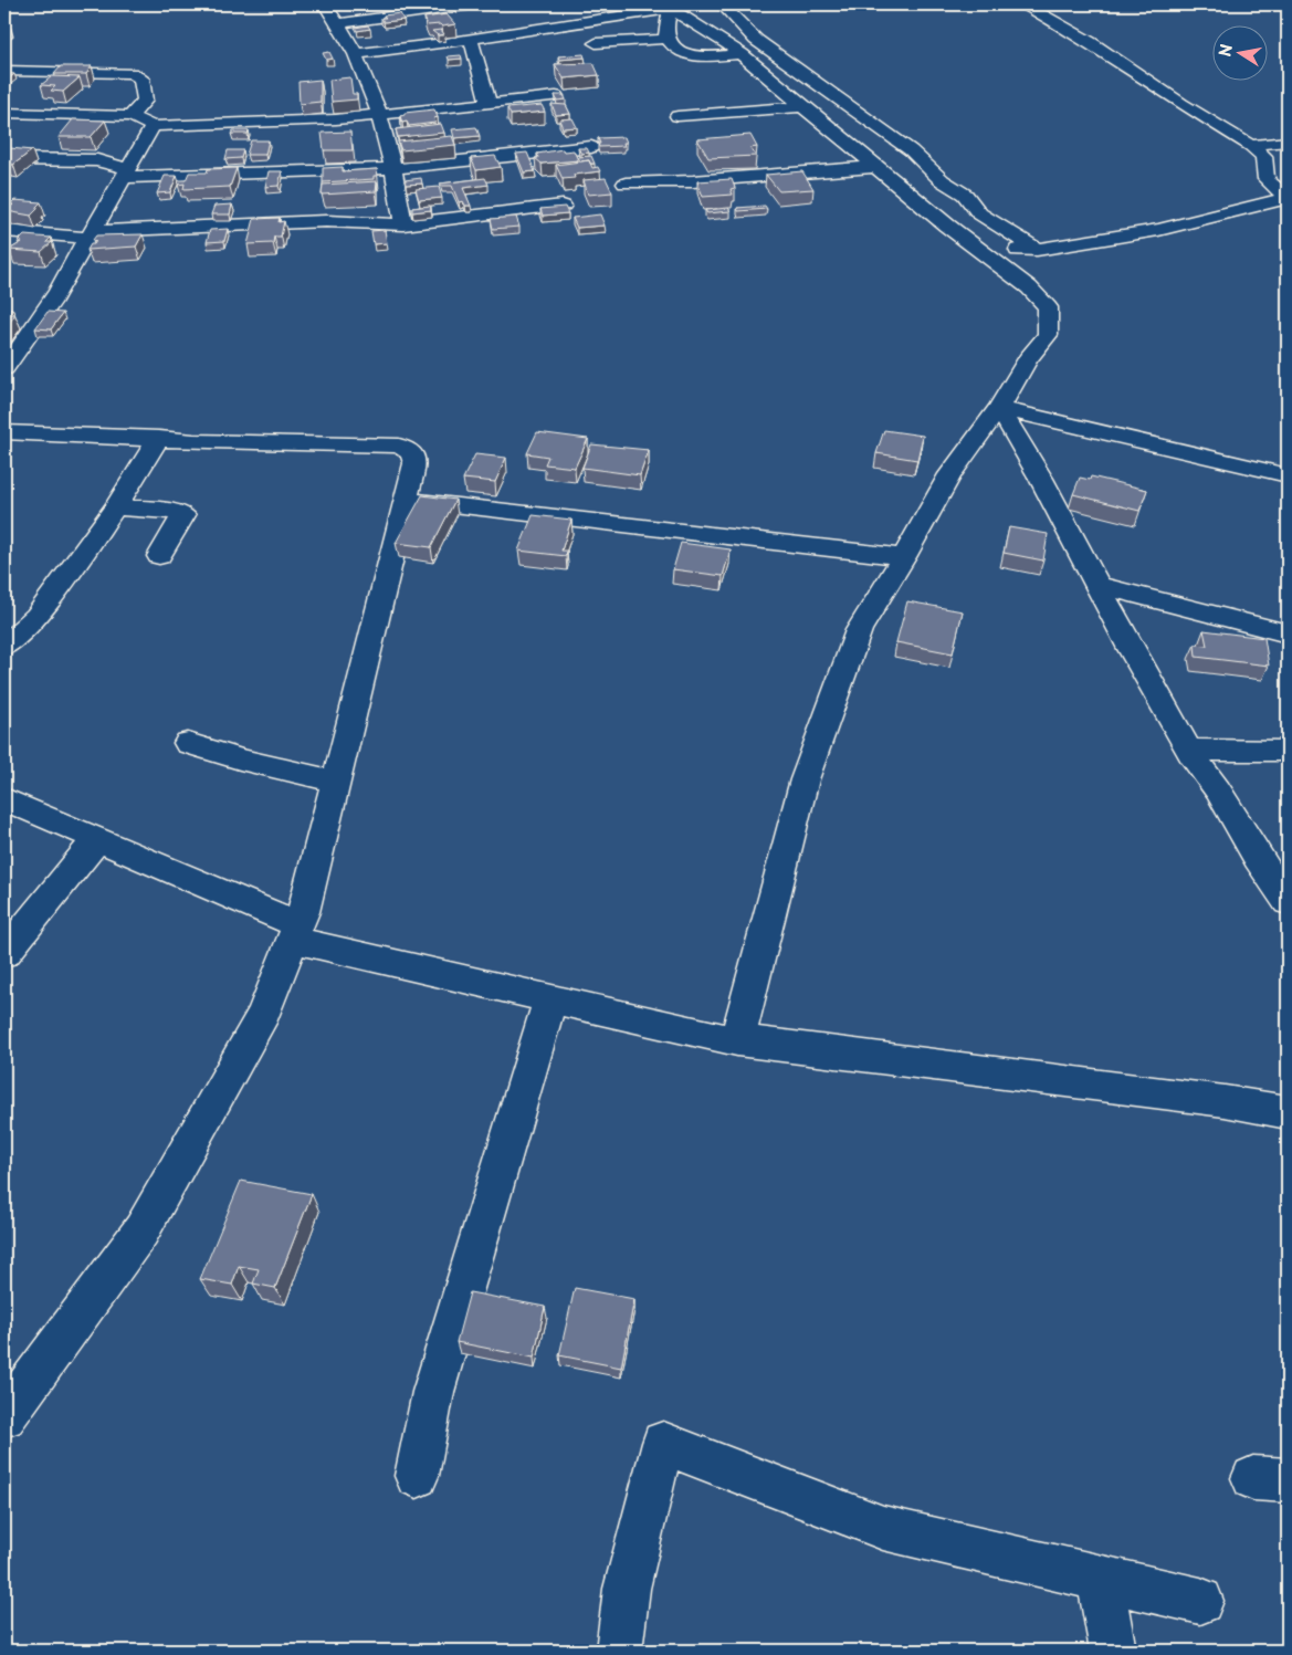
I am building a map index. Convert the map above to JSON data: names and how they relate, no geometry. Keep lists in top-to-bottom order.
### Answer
{
  "north": "left"
}
